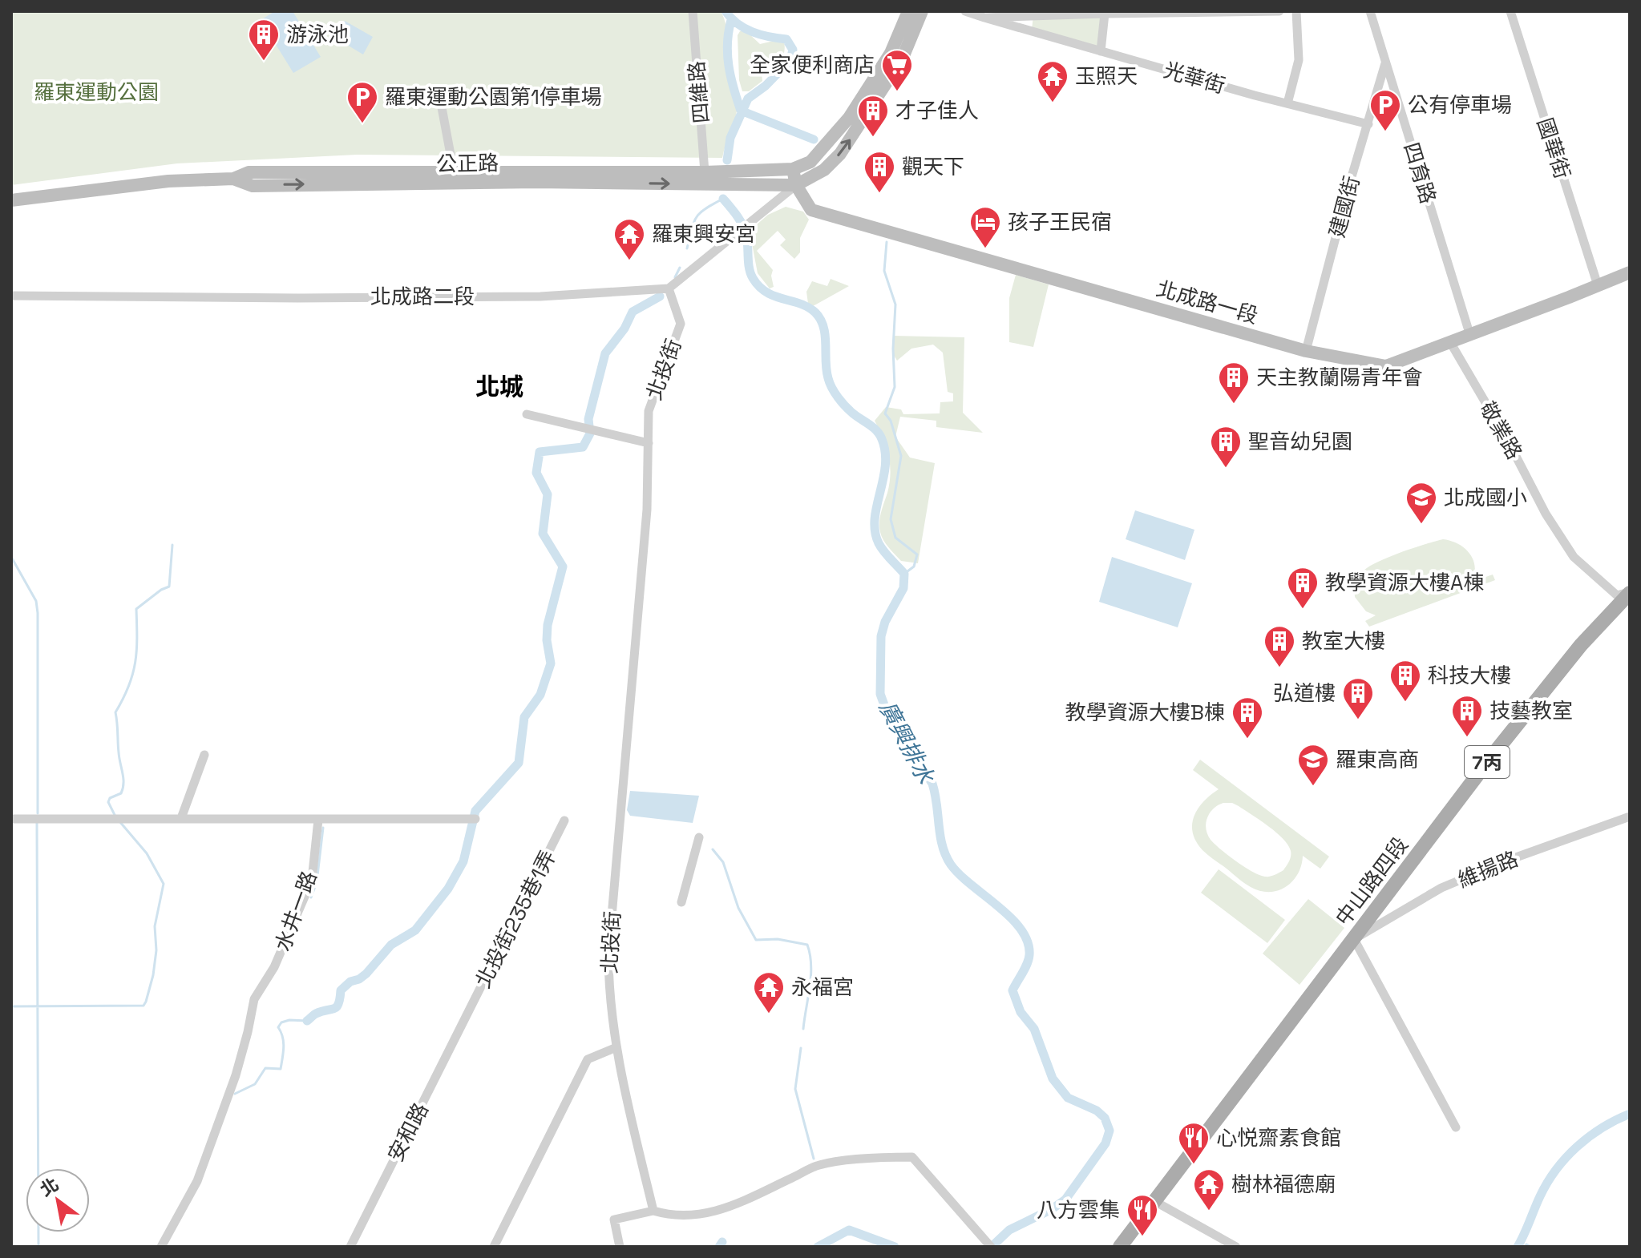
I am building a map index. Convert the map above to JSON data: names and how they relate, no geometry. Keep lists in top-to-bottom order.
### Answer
{
  "streets": {
    "main road": ["7丙", "中山路四段"],
    "street": [
      "光華街",
      "四維路",
      "國華街",
      "公正路",
      "四育路",
      "建國街",
      "北成路二段",
      "北成路一段",
      "北投街",
      "敬業路",
      "維揚路",
      "水井一路",
      "北投街235巷1弄",
      "安和路"
    ]
  },
  "crossings": [
    ["光華街", "建國街"],
    ["四維路", "公正路"],
    ["國華街", "北成路一段"],
    ["公正路", "北成路一段"],
    ["四育路", "建國街"],
    ["四育路", "北成路一段"],
    ["建國街", "北成路一段"],
    ["北成路二段", "北投街"],
    ["北成路一段", "敬業路"],
    ["敬業路", "中山路四段"],
    ["7丙", "中山路四段"],
    ["維揚路", "中山路四段"],
    ["北投街235巷1弄", "安和路"]
  ],
  "districts": ["北城"],
  "water": ["廣興排水"],
  "parks": ["羅東運動公園"],
  "places": {
    "building": [
      "游泳池",
      "才子佳人",
      "觀天下",
      "天主教蘭陽青年會",
      "聖音幼兒園",
      "教學資源大樓A棟",
      "教室大樓",
      "科技大樓",
      "弘道樓",
      "技藝教室",
      "教學資源大樓B棟"
    ],
    "supermarket": ["全家便利商店"],
    "temple": [
      "玉照天",
      "羅東興安宮",
      "永福宮",
      "樹林福德廟"
    ],
    "parking": ["羅東運動公園第1停車場", "公有停車場"],
    "hotel": ["孩子王民宿"],
    "school or university": ["北成國小", "羅東高商"],
    "restaurant": ["心悦齋素食館", "八方雲集"]
  },
  "north": "top left"
}
